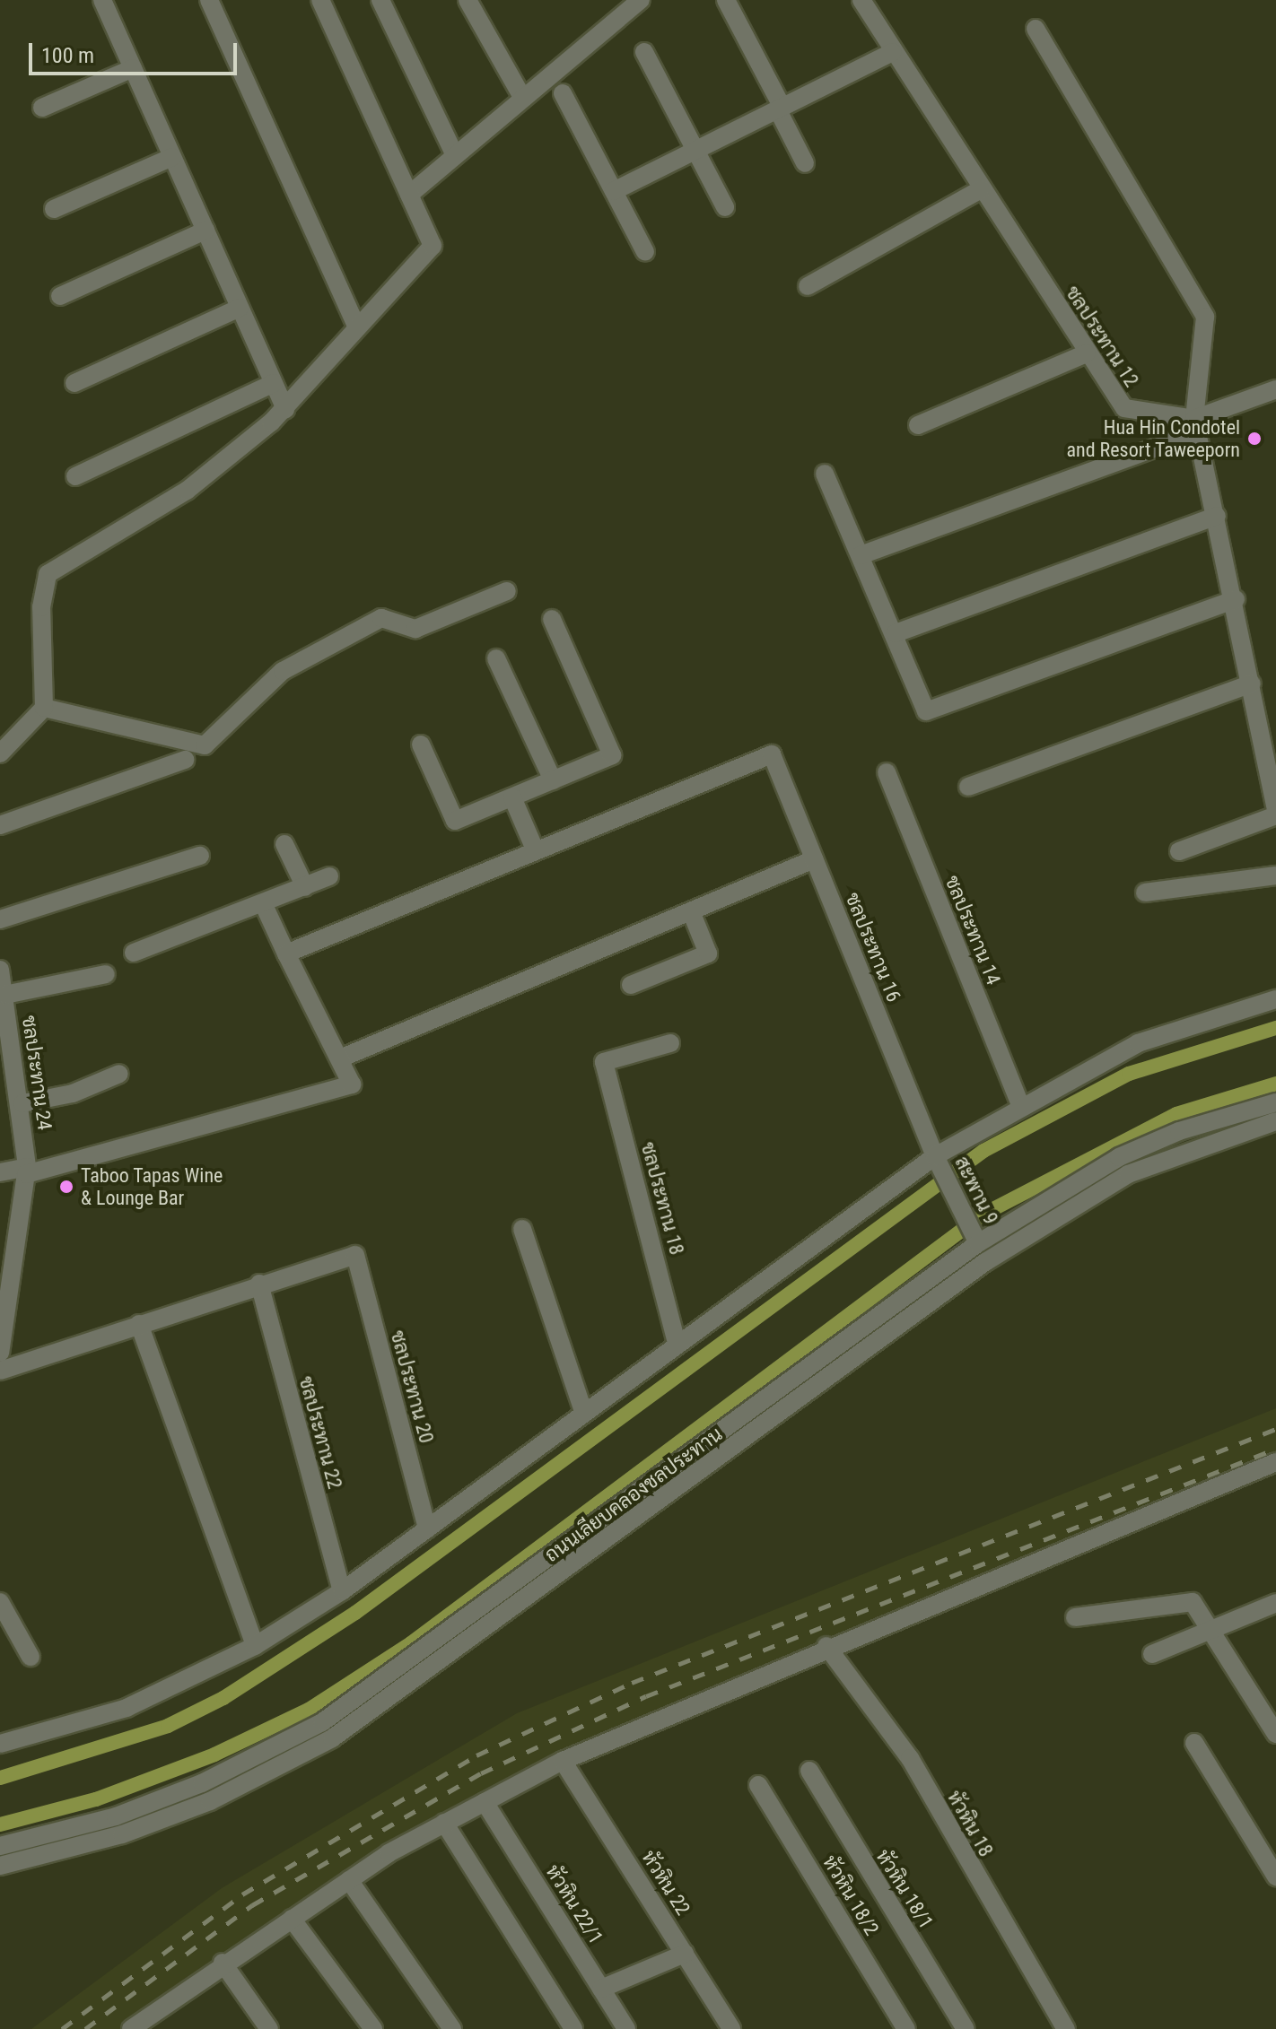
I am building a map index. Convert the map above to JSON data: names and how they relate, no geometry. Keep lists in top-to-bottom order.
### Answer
{
  "streets": {
    "street": [
      "ชลประทาน 12",
      "ชลประทาน 14",
      "ชลประทาน 16",
      "ชลประทาน 24",
      "สะพาน 9",
      "ชลประทาน 18",
      "ชลประทาน 20",
      "ชลประทาน 22",
      "ถนนเลียบคลองชลประทาน",
      "หัวหิน 18",
      "หัวหิน 22",
      "หัวหิน 18/1",
      "หัวหิน 18/2",
      "หัวหิน 22/1"
    ]
  },
  "crossings": [
    ["ชลประทาน 16", "สะพาน 9"],
    ["สะพาน 9", "ถนนเลียบคลองชลประทาน"],
    ["ชลประทาน 20", "ชลประทาน 22"]
  ],
  "places": ["Hua Hin Condotel and Resort Taweeporn", "Taboo Tapas Wine & Lounge Bar"],
  "scale_bar": "100 m"
}
